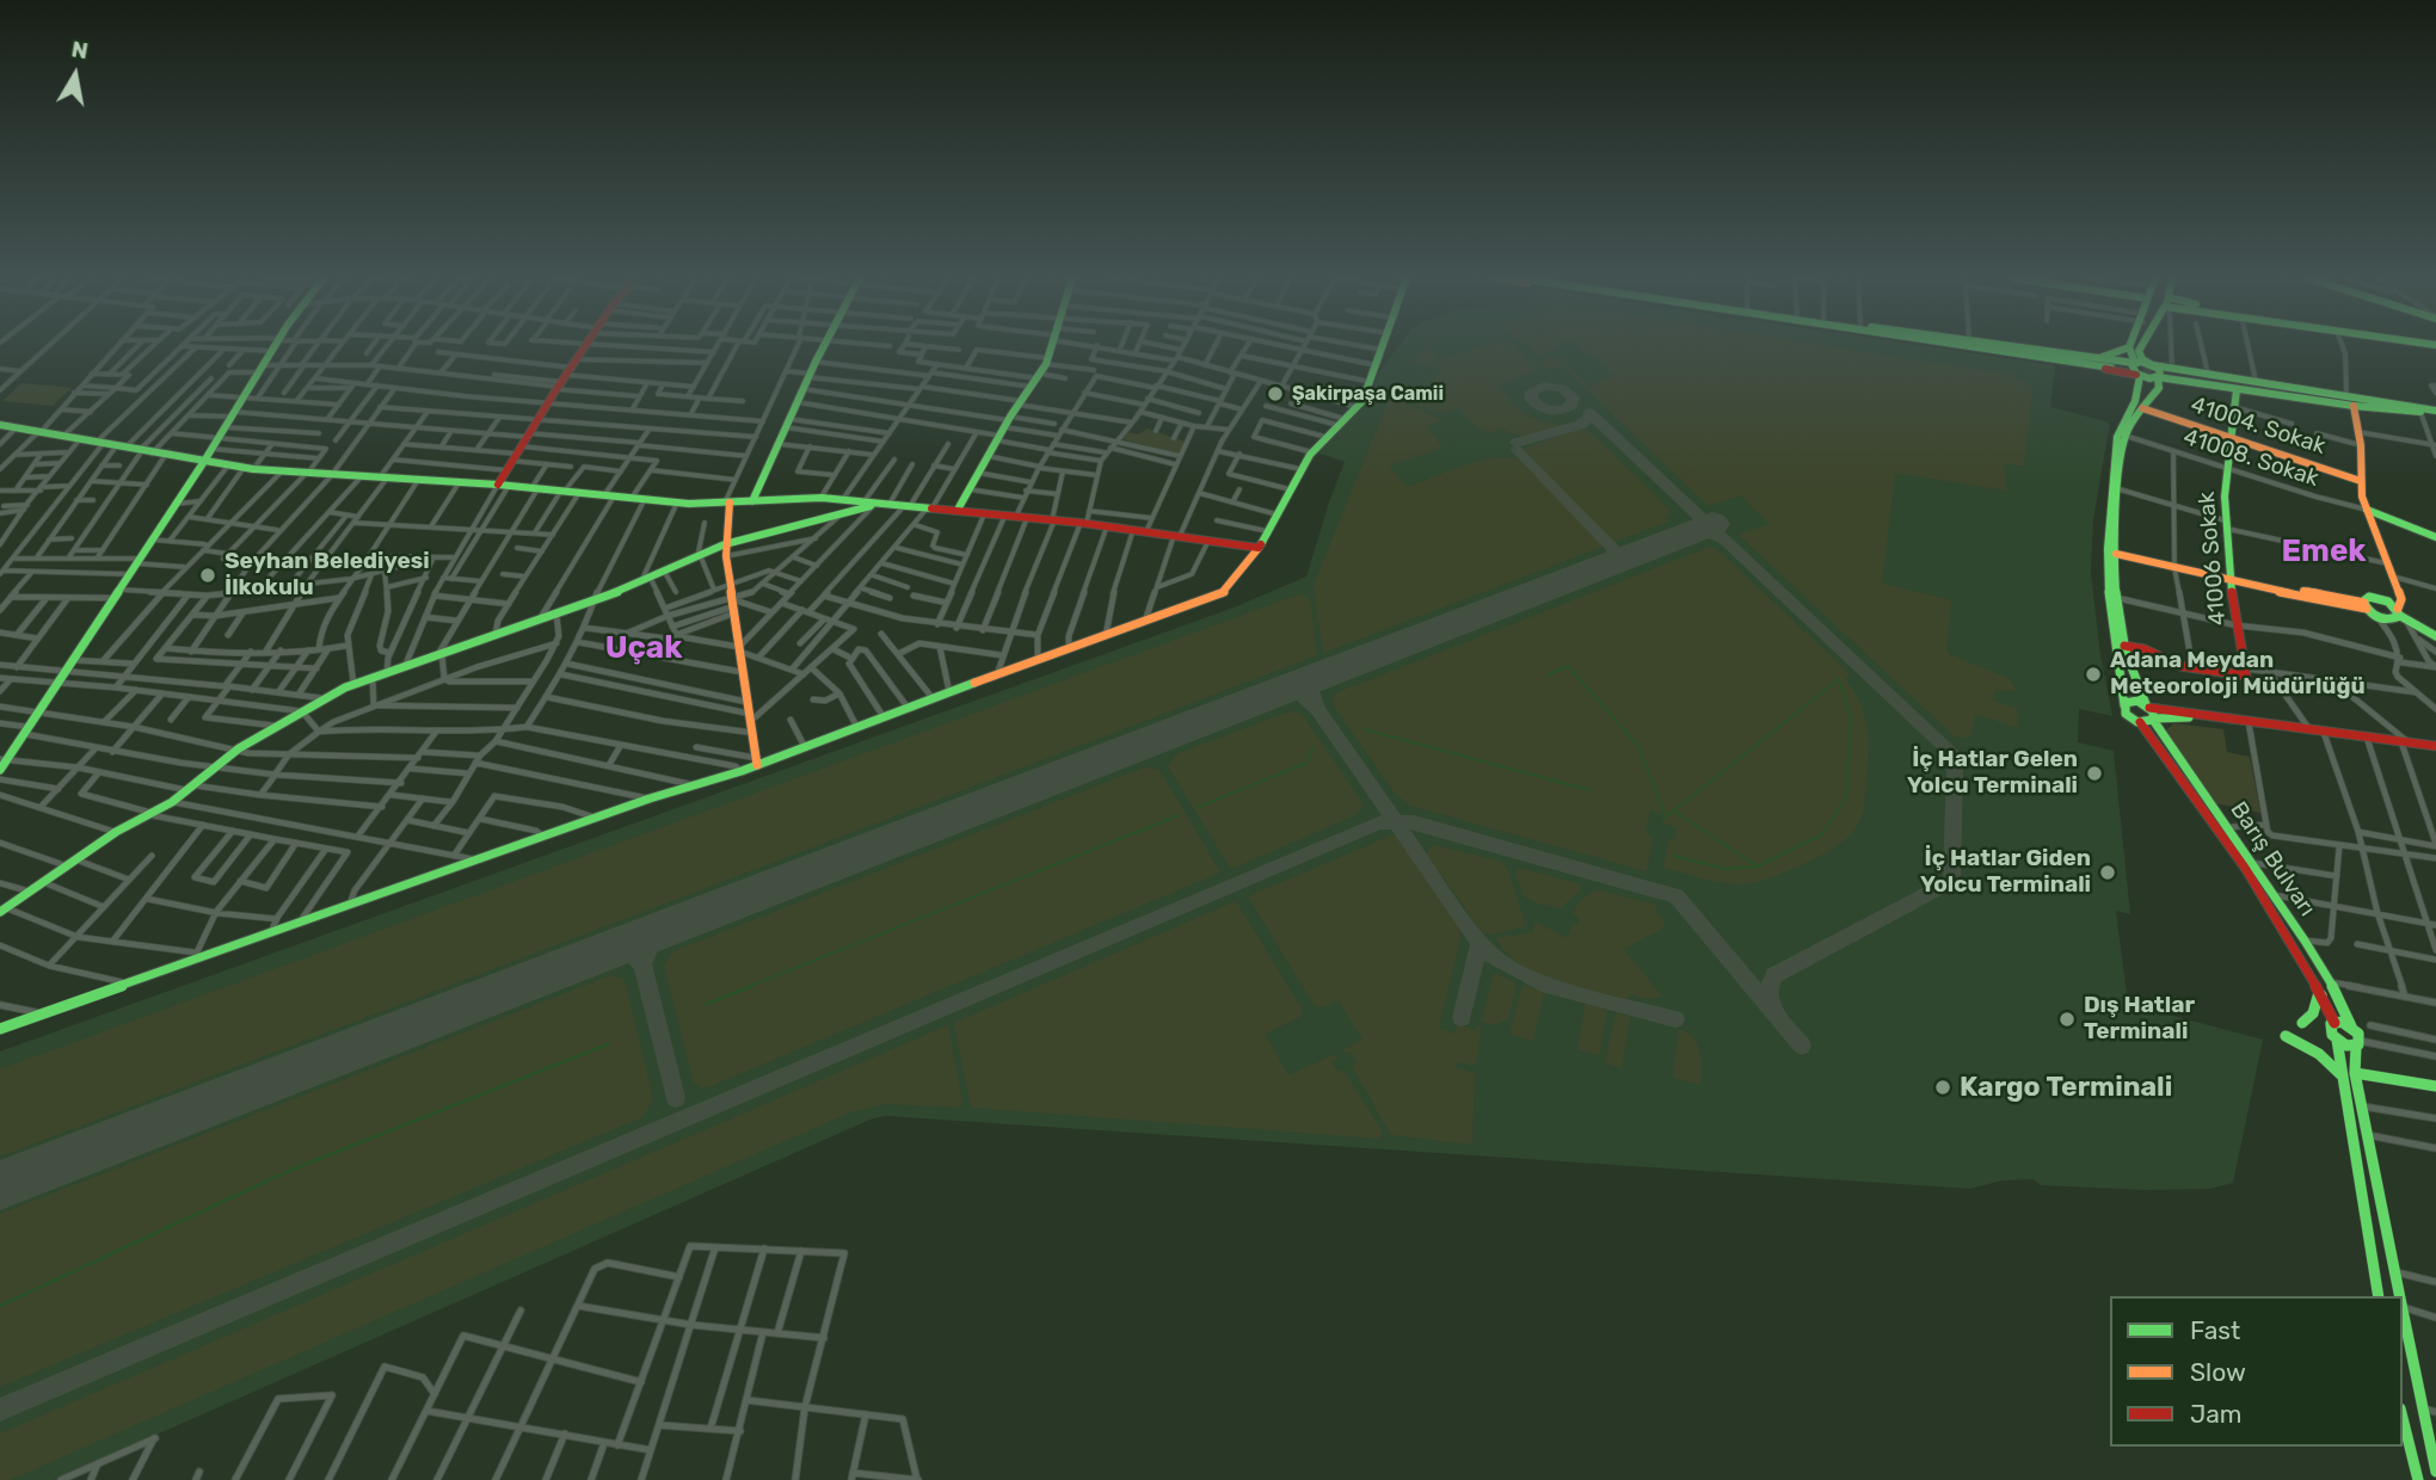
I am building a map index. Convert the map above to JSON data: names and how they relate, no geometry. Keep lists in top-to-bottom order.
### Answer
{
  "streets": {
    "main road": ["41004. Sokak", "41006 Sokak", "Barış Bulvarı"],
    "street": ["41008. Sokak"]
  },
  "crossings": [
    ["41004. Sokak", "41006 Sokak"],
    ["41004. Sokak", "Barış Bulvarı"],
    ["41008. Sokak", "41006 Sokak"],
    ["41008. Sokak", "Barış Bulvarı"]
  ],
  "districts": ["Emek", "Uçak"],
  "places": [
    "Şakirpaşa Camii",
    "Seyhan Belediyesi İlkokulu",
    "Adana Meydan Meteoroloji Müdürlüğü",
    "İç Hatlar Gelen Yolcu Terminali",
    "İç Hatlar Giden Yolcu Terminali",
    "Dış Hatlar Terminali",
    "Kargo Terminali"
  ],
  "legend": ["Fast", "Slow", "Jam"],
  "north": "top"
}
